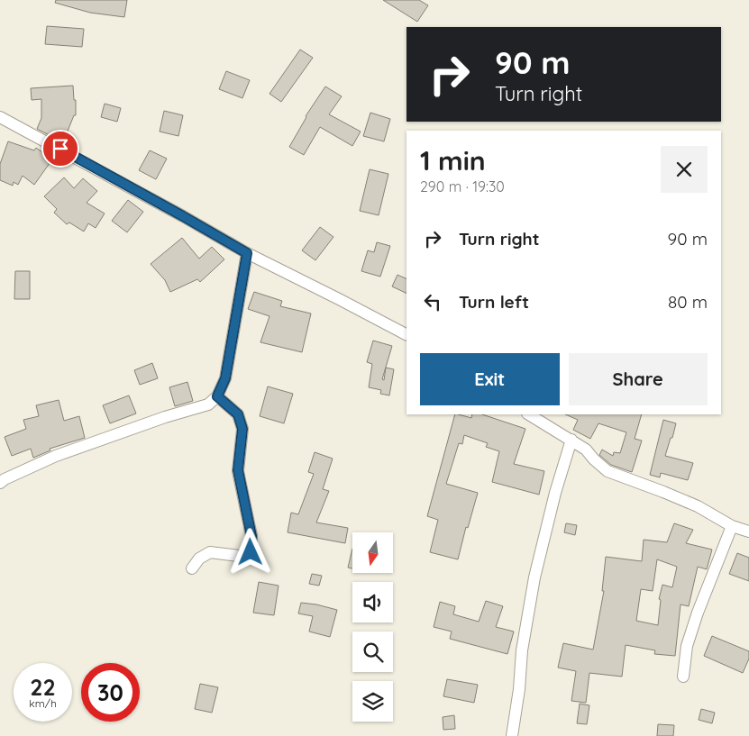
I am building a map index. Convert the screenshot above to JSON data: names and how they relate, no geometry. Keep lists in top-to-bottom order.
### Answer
{
  "north": "bottom",
  "page": {
    "turn": ["90 m", "Turn right"],
    "heading": ["1 min", "290 m · 19:30"],
    "list": [
      {
        "name": "Turn right",
        "value": "90 m"
      },
      {
        "name": "Turn left",
        "value": "80 m"
      }
    ],
    "buttons": ["Exit", "Share"],
    "speed": "22 km/h",
    "limit": "30"
  }
}
